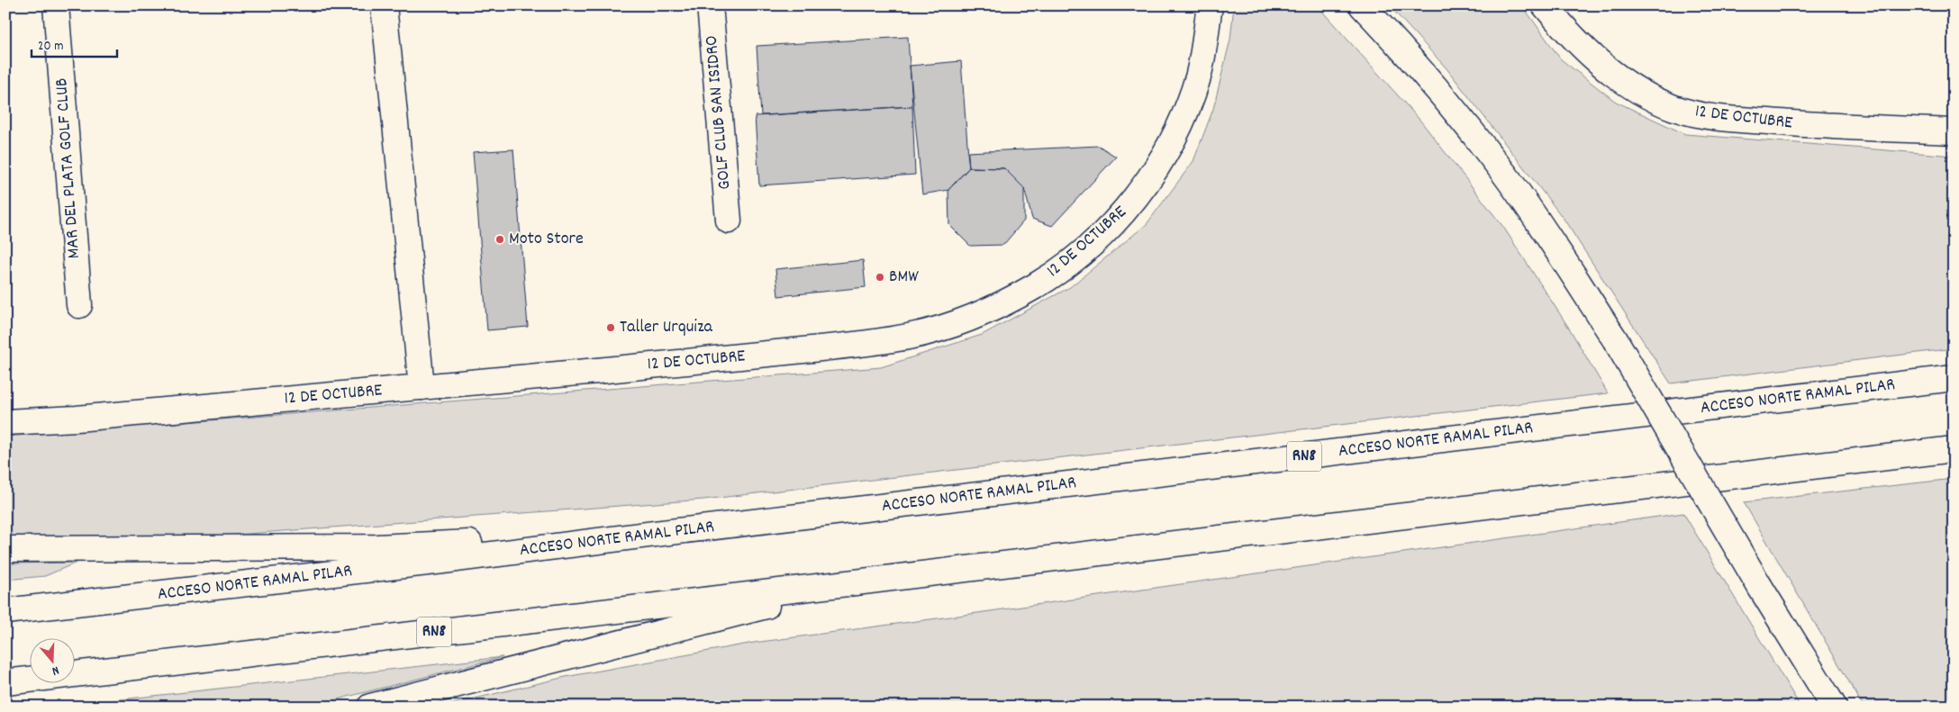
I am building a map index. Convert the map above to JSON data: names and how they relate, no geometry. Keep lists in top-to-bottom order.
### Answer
{
  "streets": {
    "main road": [
      "GOLF CLUB SAN ISIDRO",
      "12 DE OCTUBRE",
      "MAR DEL PLATA GOLF CLUB",
      "ACCESO NORTE RAMAL PILAR",
      "RN8"
    ]
  },
  "places": ["Moto Store", "BMW", "Taller Urquiza"],
  "scale_bar": "20 m",
  "north": "bottom"
}
